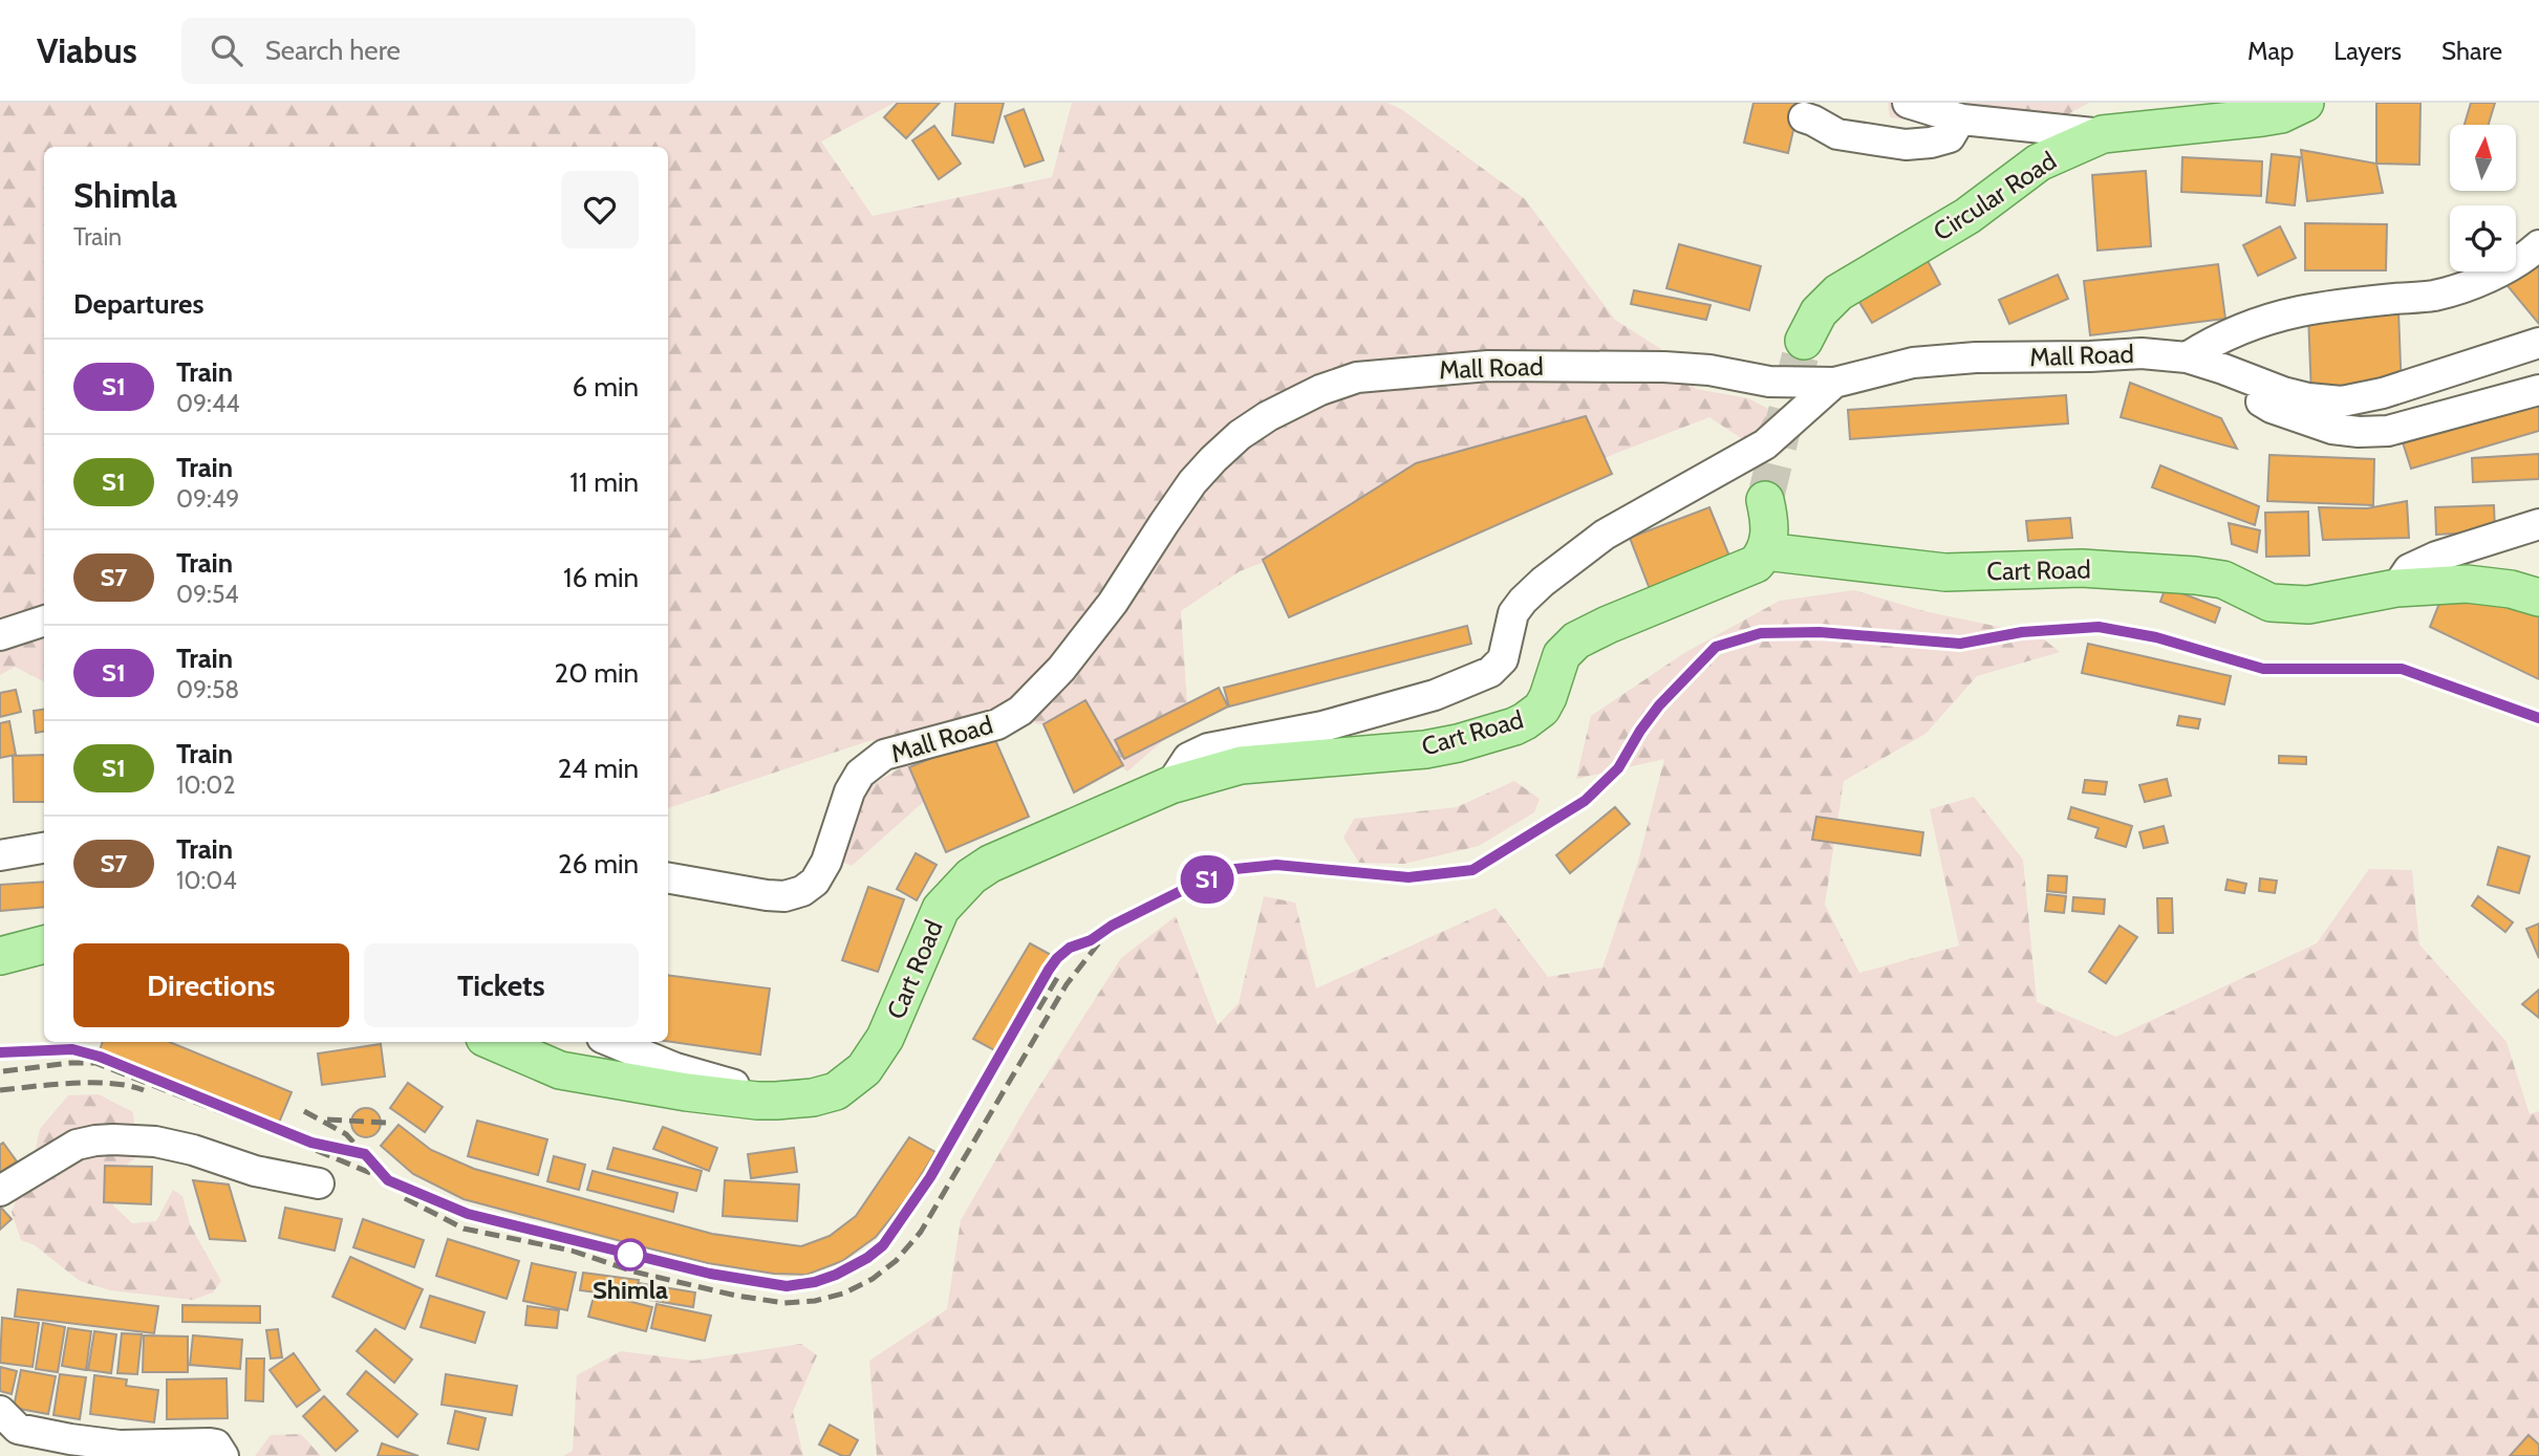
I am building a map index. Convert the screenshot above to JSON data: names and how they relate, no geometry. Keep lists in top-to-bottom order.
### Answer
{
  "streets": {
    "main road": ["Circular Road", "Cart Road"],
    "street": ["Mall Road"]
  },
  "places": ["Shimla"],
  "north": "top",
  "page": {
    "header": "Viabus",
    "search": "Search here",
    "nav": ["Map", "Layers", "Share"],
    "on_map": "S1",
    "heading": [
      ["Shimla", "Train"],
      "Departures"
    ],
    "list": [
      {
        "mark": "S1",
        "name": "Train",
        "note": "09:44",
        "value": "6 min"
      },
      {
        "mark": "S1",
        "name": "Train",
        "note": "09:49",
        "value": "11 min"
      },
      {
        "mark": "S7",
        "name": "Train",
        "note": "09:54",
        "value": "16 min"
      },
      {
        "mark": "S1",
        "name": "Train",
        "note": "09:58",
        "value": "20 min"
      },
      {
        "mark": "S1",
        "name": "Train",
        "note": "10:02",
        "value": "24 min"
      },
      {
        "mark": "S7",
        "name": "Train",
        "note": "10:04",
        "value": "26 min"
      }
    ],
    "buttons": ["Directions", "Tickets"]
  }
}
